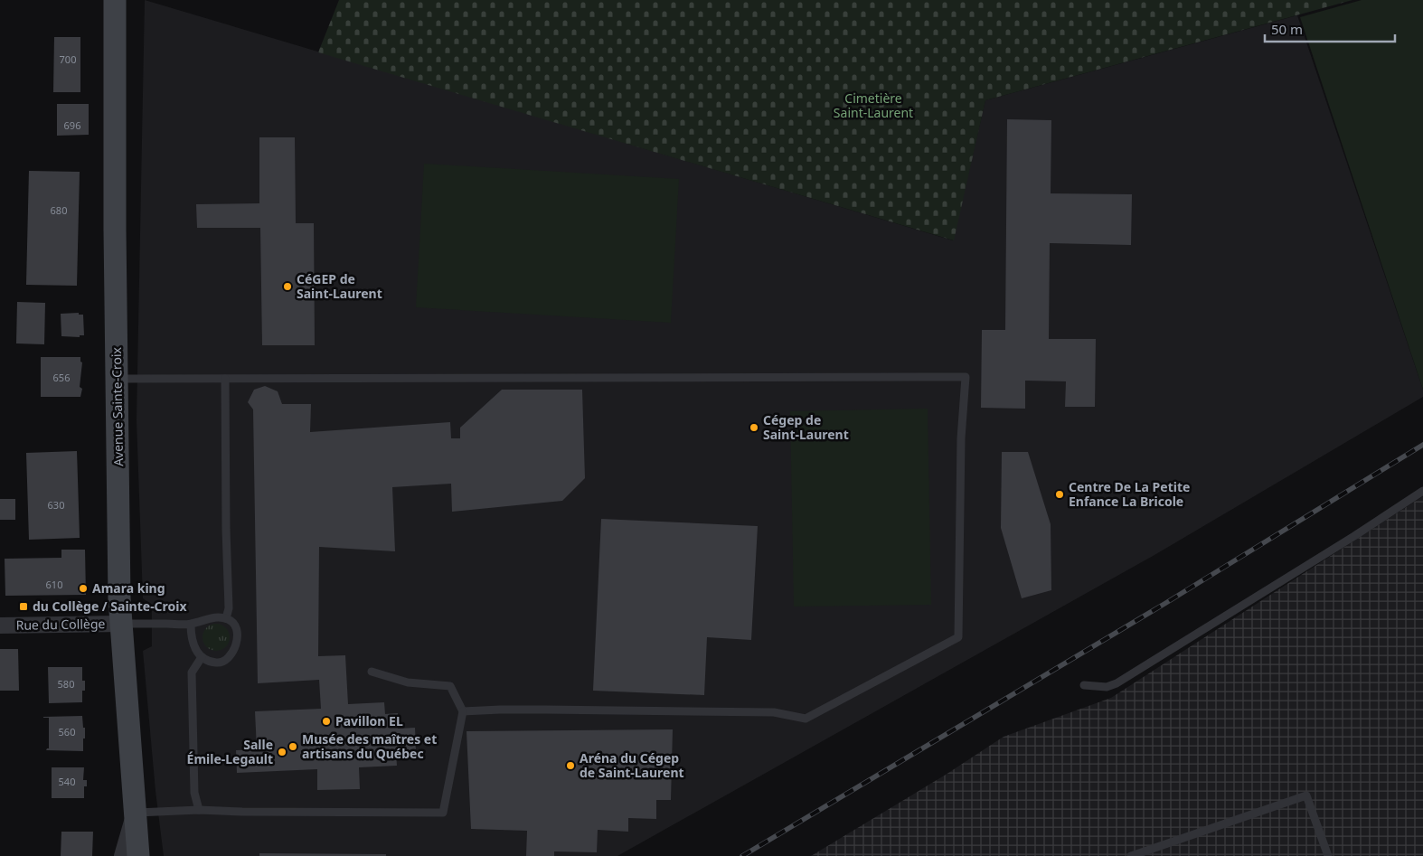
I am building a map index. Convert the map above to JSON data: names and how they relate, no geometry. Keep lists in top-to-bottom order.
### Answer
{
  "streets": {
    "main road": ["Avenue Sainte-Croix"],
    "street": ["Rue du Collège"]
  },
  "crossings": [
    ["Avenue Sainte-Croix", "Rue du Collège"]
  ],
  "parks": ["Cimetière Saint-Laurent"],
  "places": {
    "other": [
      "CéGEP de Saint-Laurent",
      "Cégep de Saint-Laurent",
      "Centre De La Petite Enfance La Bricole",
      "Amara king",
      "Pavillon EL",
      "Musée des maîtres et artisans du Québec",
      "Salle Émile-Legault",
      "Aréna du Cégep de Saint-Laurent"
    ],
    "transit": ["du Collège / Sainte-Croix"]
  },
  "house_numbers": [
    "700",
    "696",
    "680",
    "656",
    "630",
    "610",
    "580",
    "560",
    "540"
  ],
  "scale_bar": "50 m"
}
